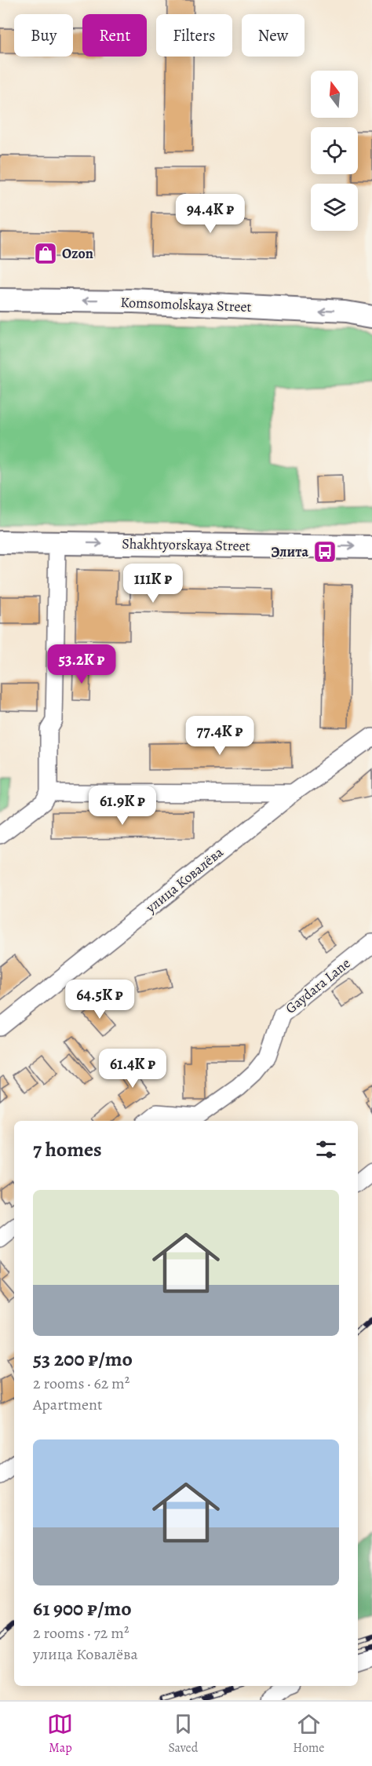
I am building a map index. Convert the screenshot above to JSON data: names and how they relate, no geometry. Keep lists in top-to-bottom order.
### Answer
{
  "streets": {
    "street": [
      "Komsomolskaya Street",
      "Shakhtyorskaya Street",
      "улица Ковалёва",
      "Gaydara Lane"
    ]
  },
  "one_way": ["Komsomolskaya Street", "Shakhtyorskaya Street"],
  "places": {
    "shop": ["Ozon"],
    "bus stop": ["Элита"]
  },
  "north": "top",
  "page": {
    "chip": [
      "Buy",
      "Rent",
      "Filters",
      "New"
    ],
    "price": [
      "94.4K ₽",
      "111K ₽",
      "53.2K ₽",
      "77.4K ₽",
      "61.9K ₽",
      "64.5K ₽",
      "61.4K ₽"
    ],
    "heading": "7 homes",
    "list": [
      {
        "name": "53 200 ₽/mo",
        "note": "2 rooms · 62 m² · Apartment"
      },
      {
        "name": "61 900 ₽/mo",
        "note": "2 rooms · 72 m² · улица Ковалёва"
      }
    ],
    "tabs": ["Map", "Saved", "Home"]
  }
}
